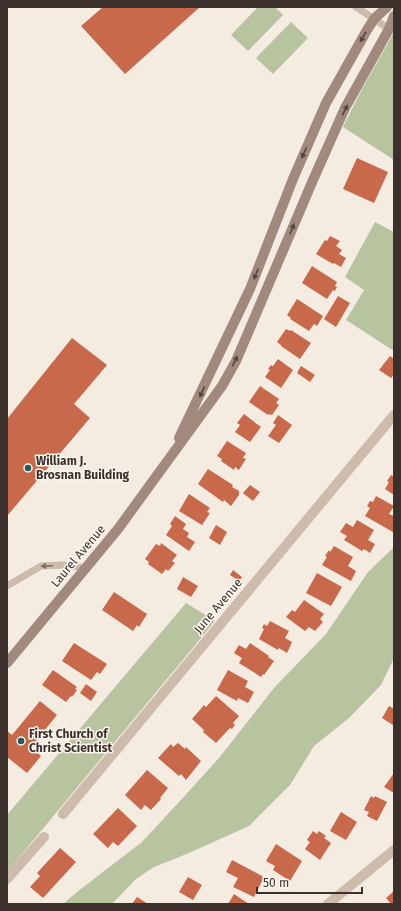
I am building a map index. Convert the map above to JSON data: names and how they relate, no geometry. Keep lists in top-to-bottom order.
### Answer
{
  "streets": {
    "main road": ["Laurel Avenue"],
    "street": ["June Avenue"]
  },
  "places": ["William J. Brosnan Building", "First Church of Christ Scientist"],
  "scale_bar": "50 m"
}
